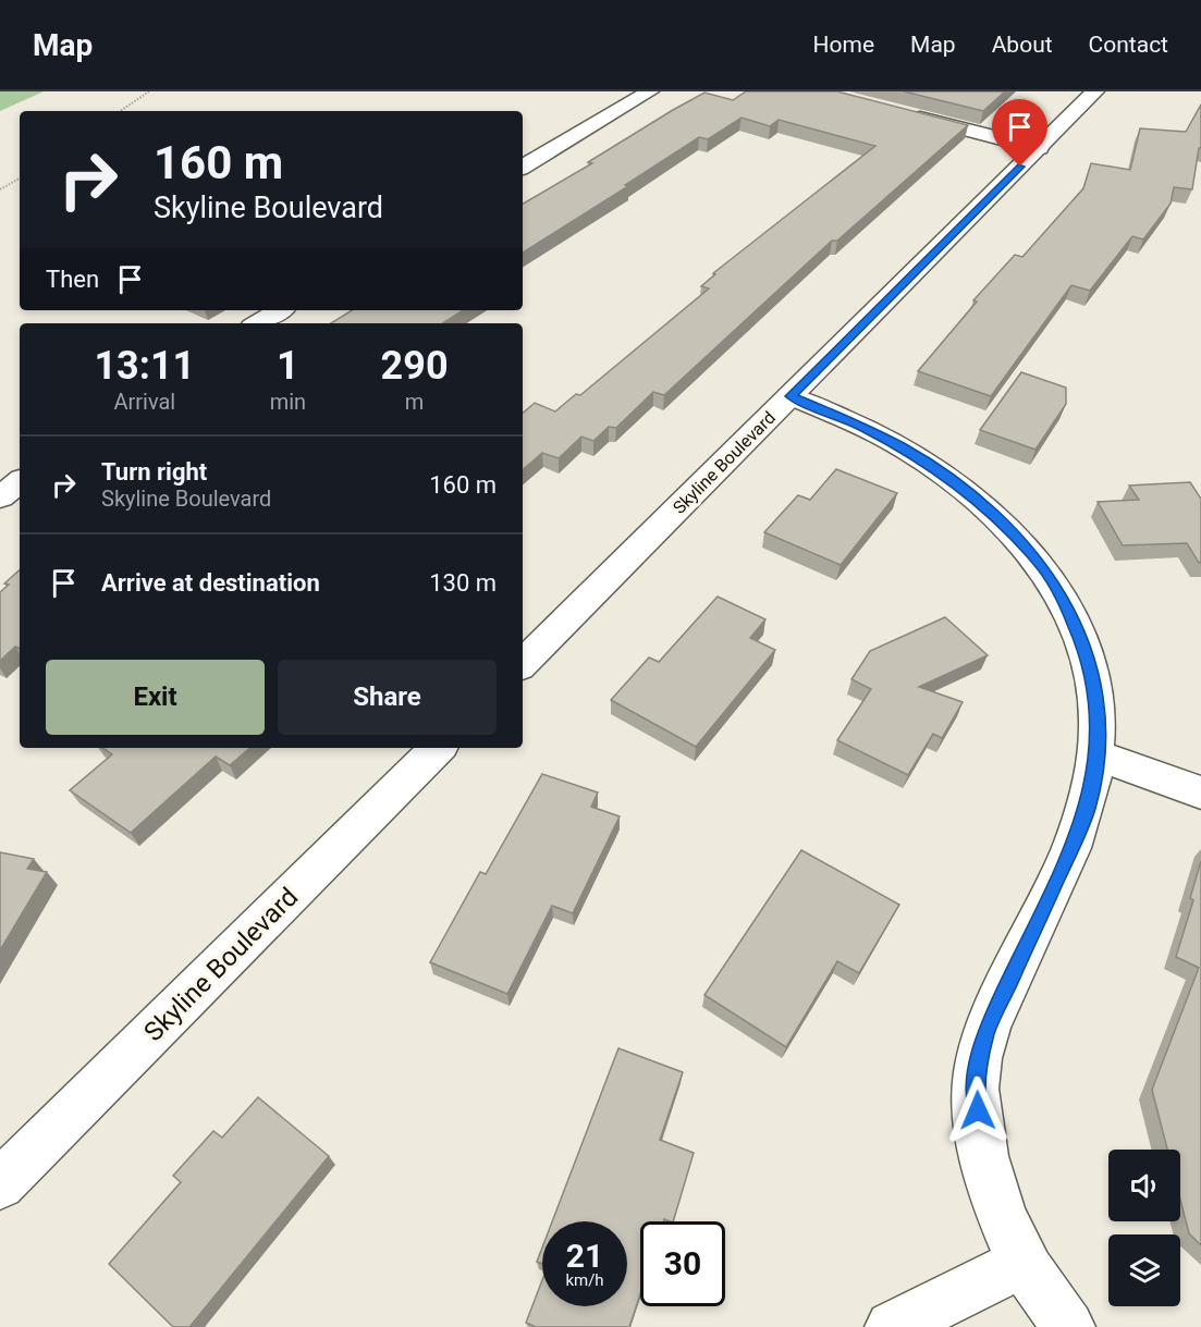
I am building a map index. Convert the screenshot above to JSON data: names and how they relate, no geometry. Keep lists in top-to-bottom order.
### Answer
{
  "streets": {
    "street": ["Skyline Boulevard"]
  },
  "page": {
    "header": "Map",
    "nav": [
      "Home",
      "Map",
      "About",
      "Contact"
    ],
    "turn": ["160 m", "Skyline Boulevard"],
    "then": "Then",
    "eta": [
      "13:11",
      "Arrival",
      "1",
      "min",
      "290",
      "m"
    ],
    "list": [
      {
        "name": "Turn right",
        "note": "Skyline Boulevard",
        "value": "160 m"
      },
      {
        "name": "Arrive at destination",
        "value": "130 m"
      }
    ],
    "buttons": ["Exit", "Share"],
    "speed": "21 km/h",
    "limit": "30"
  }
}
